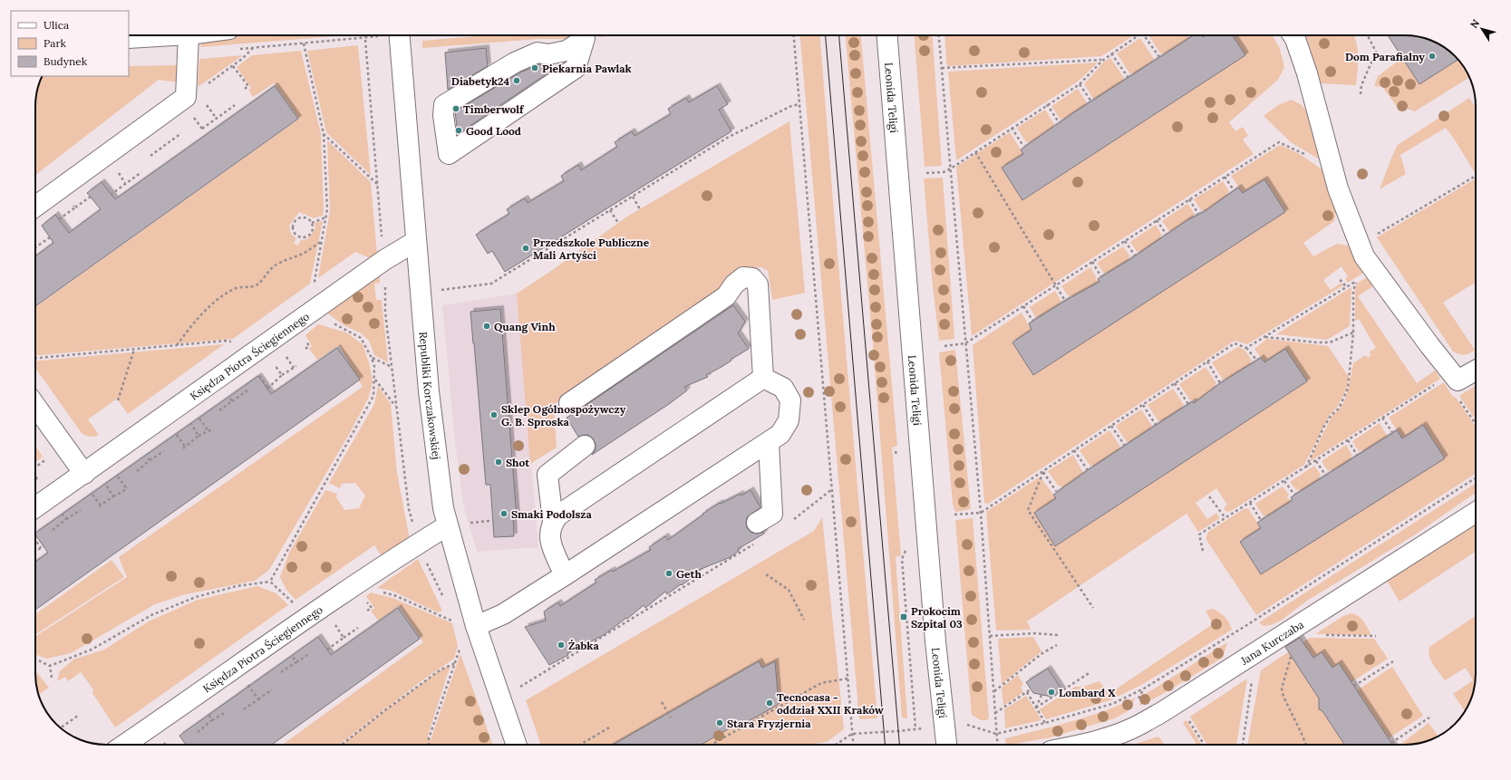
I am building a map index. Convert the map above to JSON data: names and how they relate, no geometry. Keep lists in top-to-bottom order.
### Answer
{
  "streets": {
    "street": [
      "Leonida Teligi",
      "Księdza Piotra Ściegiennego",
      "Republiki Korczakowskiej",
      "Jana Kurczaba"
    ]
  },
  "crossings": [
    ["Księdza Piotra Ściegiennego", "Republiki Korczakowskiej"]
  ],
  "places": {
    "other": [
      "Dom Parafialny",
      "Piekarnia Pawlak",
      "Diabetyk24",
      "Timberwolf",
      "Good Lood",
      "Przedszkole Publiczne Mali Artyści",
      "Quang Vinh",
      "Sklep Ogólnospożywczy G. B. Sproska",
      "Shot",
      "Smaki Podolsza",
      "Geth",
      "Żabka",
      "Lombard X",
      "Tecnocasa - oddział XXII Kraków",
      "Stara Fryzjernia"
    ],
    "transit": ["Prokocim Szpital 03"]
  },
  "legend": ["Ulica", "Park", "Budynek"],
  "north": "top left"
}
